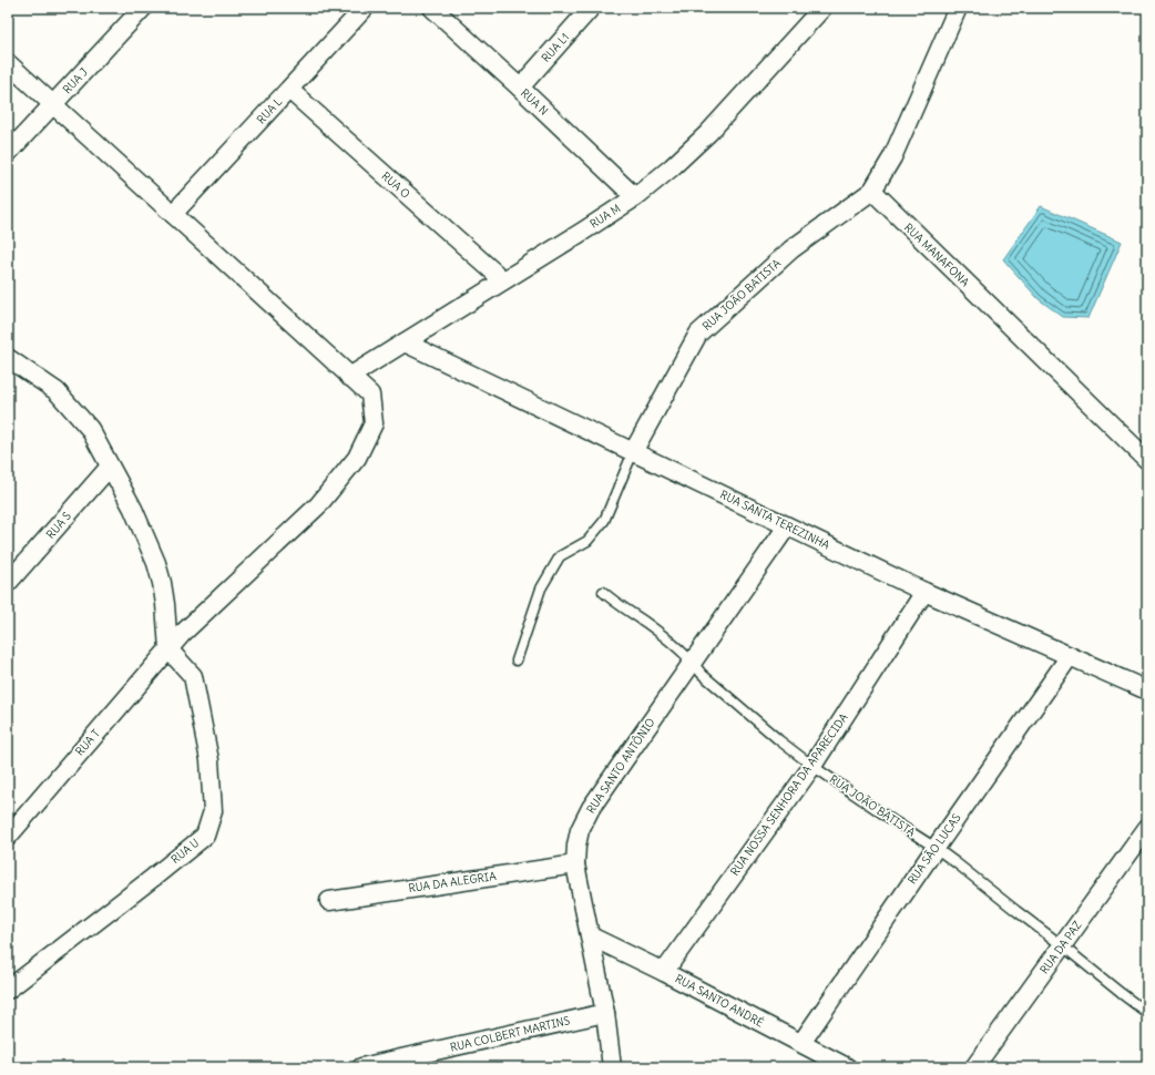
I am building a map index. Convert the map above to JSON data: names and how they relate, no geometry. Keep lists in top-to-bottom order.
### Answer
{
  "streets": {
    "street": [
      "RUA L1",
      "RUA J",
      "RUA N",
      "RUA L",
      "RUA O",
      "RUA M",
      "RUA MANAFONA",
      "RUA JOÃO BATISTA",
      "RUA SANTA TEREZINHA",
      "RUA S",
      "RUA T",
      "RUA SANTO ANTÔNIO",
      "RUA NOSSA SENHORA DA APARECIDA",
      "RUA SÃO LUCAS",
      "RUA U",
      "RUA DA ALEGRIA",
      "RUA DA PAZ",
      "RUA SANTO ANDRÉ",
      "RUA COLBERT MARTINS"
    ]
  },
  "crossings": [
    ["RUA L1", "RUA N"],
    ["RUA J", "RUA T"],
    ["RUA N", "RUA M"],
    ["RUA L", "RUA O"],
    ["RUA L", "RUA T"],
    ["RUA O", "RUA M"],
    ["RUA M", "RUA SANTA TEREZINHA"],
    ["RUA M", "RUA T"],
    ["RUA MANAFONA", "RUA JOÃO BATISTA"],
    ["RUA JOÃO BATISTA", "RUA SANTA TEREZINHA"],
    ["RUA JOÃO BATISTA", "RUA SANTO ANTÔNIO"],
    ["RUA JOÃO BATISTA", "RUA NOSSA SENHORA DA APARECIDA"],
    ["RUA JOÃO BATISTA", "RUA SÃO LUCAS"],
    ["RUA JOÃO BATISTA", "RUA DA PAZ"],
    ["RUA SANTA TEREZINHA", "RUA SANTO ANTÔNIO"],
    ["RUA SANTA TEREZINHA", "RUA NOSSA SENHORA DA APARECIDA"],
    ["RUA SANTA TEREZINHA", "RUA SÃO LUCAS"],
    ["RUA T", "RUA U"],
    ["RUA SANTO ANTÔNIO", "RUA DA ALEGRIA"],
    ["RUA SANTO ANTÔNIO", "RUA SANTO ANDRÉ"],
    ["RUA SANTO ANTÔNIO", "RUA COLBERT MARTINS"],
    ["RUA NOSSA SENHORA DA APARECIDA", "RUA SANTO ANDRÉ"],
    ["RUA SÃO LUCAS", "RUA SANTO ANDRÉ"]
  ]
}
